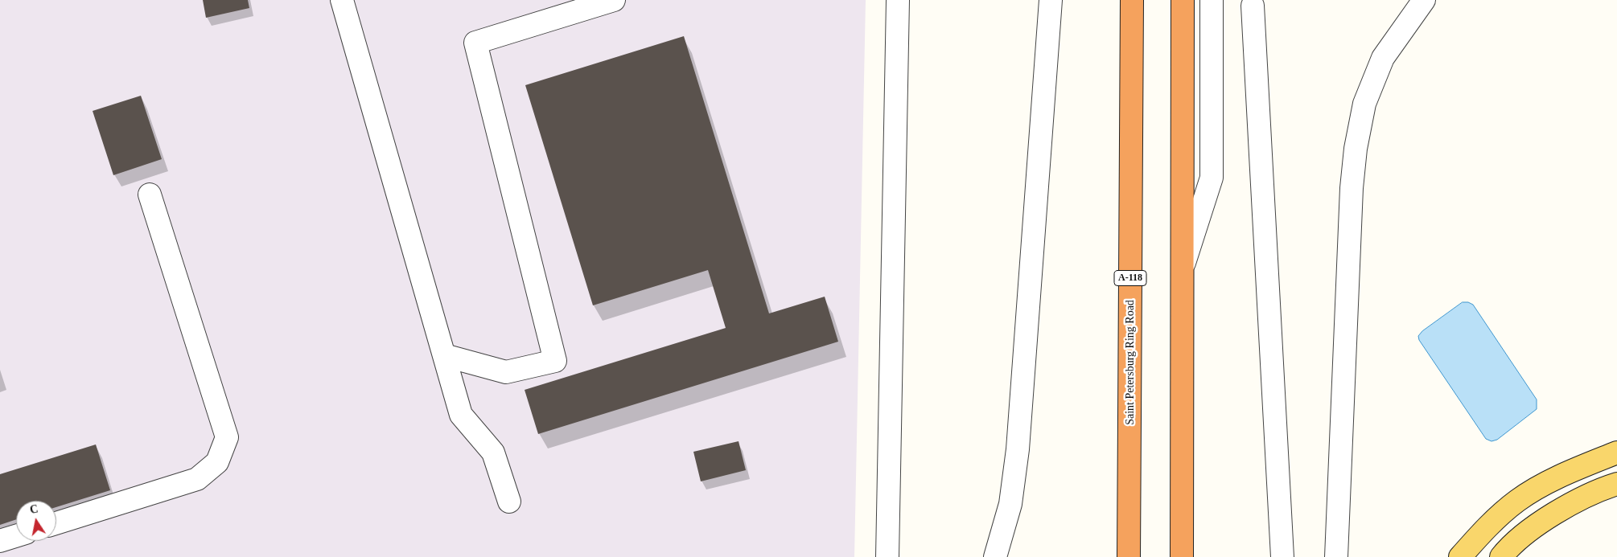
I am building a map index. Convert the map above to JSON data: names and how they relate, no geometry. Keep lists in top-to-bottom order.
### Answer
{
  "streets": {
    "highway": ["А-118", "Saint Petersburg Ring Road"]
  },
  "north": "top"
}
